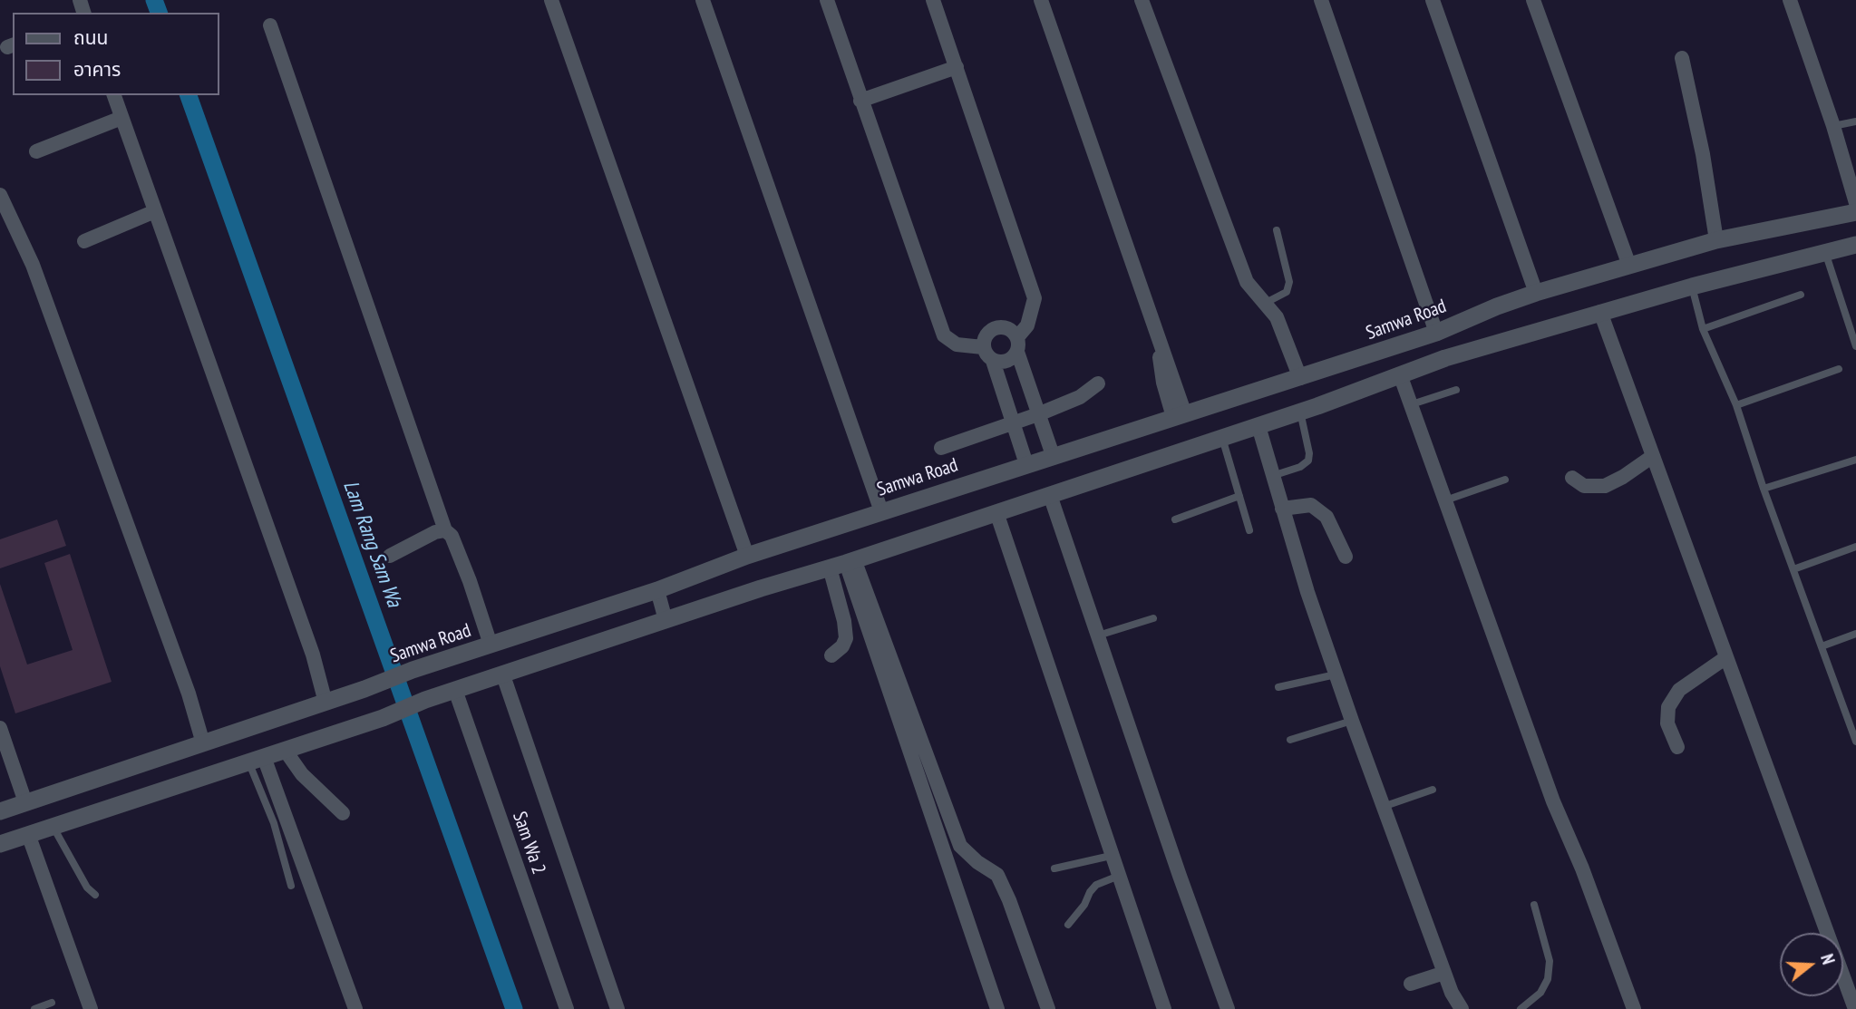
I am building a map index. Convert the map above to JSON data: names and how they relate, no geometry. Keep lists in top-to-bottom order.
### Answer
{
  "streets": {
    "street": ["Samwa Road", "Sam Wa 2"]
  },
  "water": ["Lam Rang Sam Wa"],
  "legend": ["ถนน", "อาคาร"],
  "north": "right"
}
